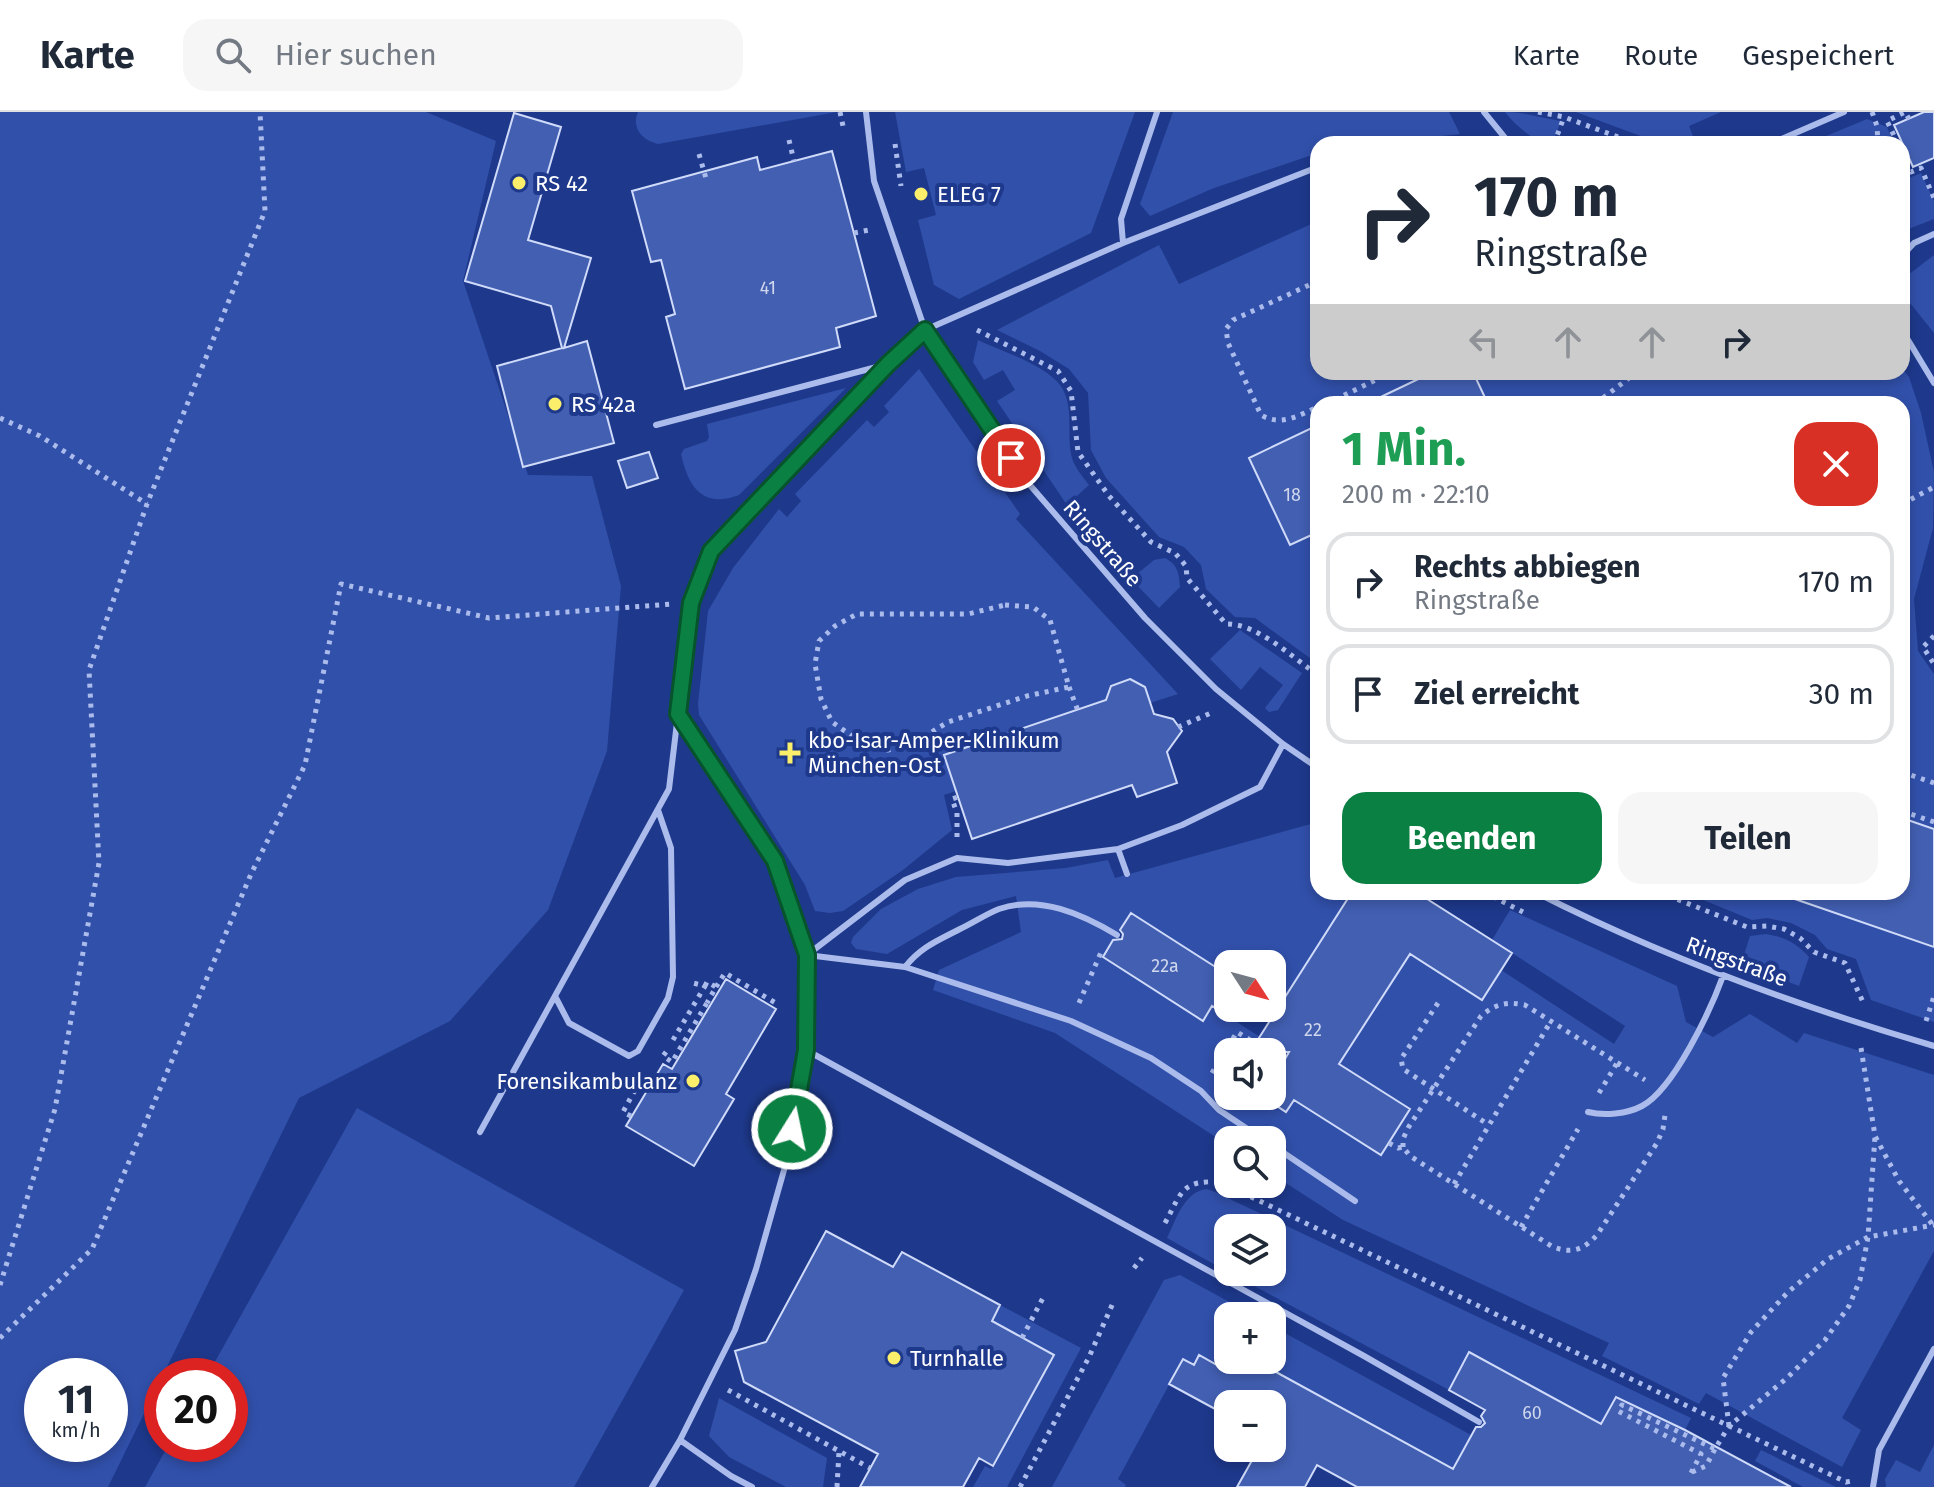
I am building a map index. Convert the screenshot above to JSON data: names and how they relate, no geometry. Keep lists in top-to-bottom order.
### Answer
{
  "streets": {
    "lane": ["Ringstraße"]
  },
  "places": {
    "other": [
      "RS 42",
      "ELEG 7",
      "RS 42a",
      "Forensikambulanz",
      "Turnhalle"
    ],
    "health": ["kbo-Isar-Amper-Klinikum München-Ost"]
  },
  "house_numbers": [
    "41",
    "18",
    "22a",
    "22",
    "60"
  ],
  "north": "bottom right",
  "page": {
    "header": "Karte",
    "search": "Hier suchen",
    "nav": ["Karte", "Route", "Gespeichert"],
    "turn": ["170 m", "Ringstraße"],
    "heading": ["1 Min.", "200 m · 22:10"],
    "list": [
      {
        "name": "Rechts abbiegen",
        "note": "Ringstraße",
        "value": "170 m"
      },
      {
        "name": "Ziel erreicht",
        "value": "30 m"
      }
    ],
    "buttons": ["Beenden", "Teilen"],
    "map_buttons": ["+", "−"],
    "speed": "11 km/h",
    "limit": "20"
  }
}
